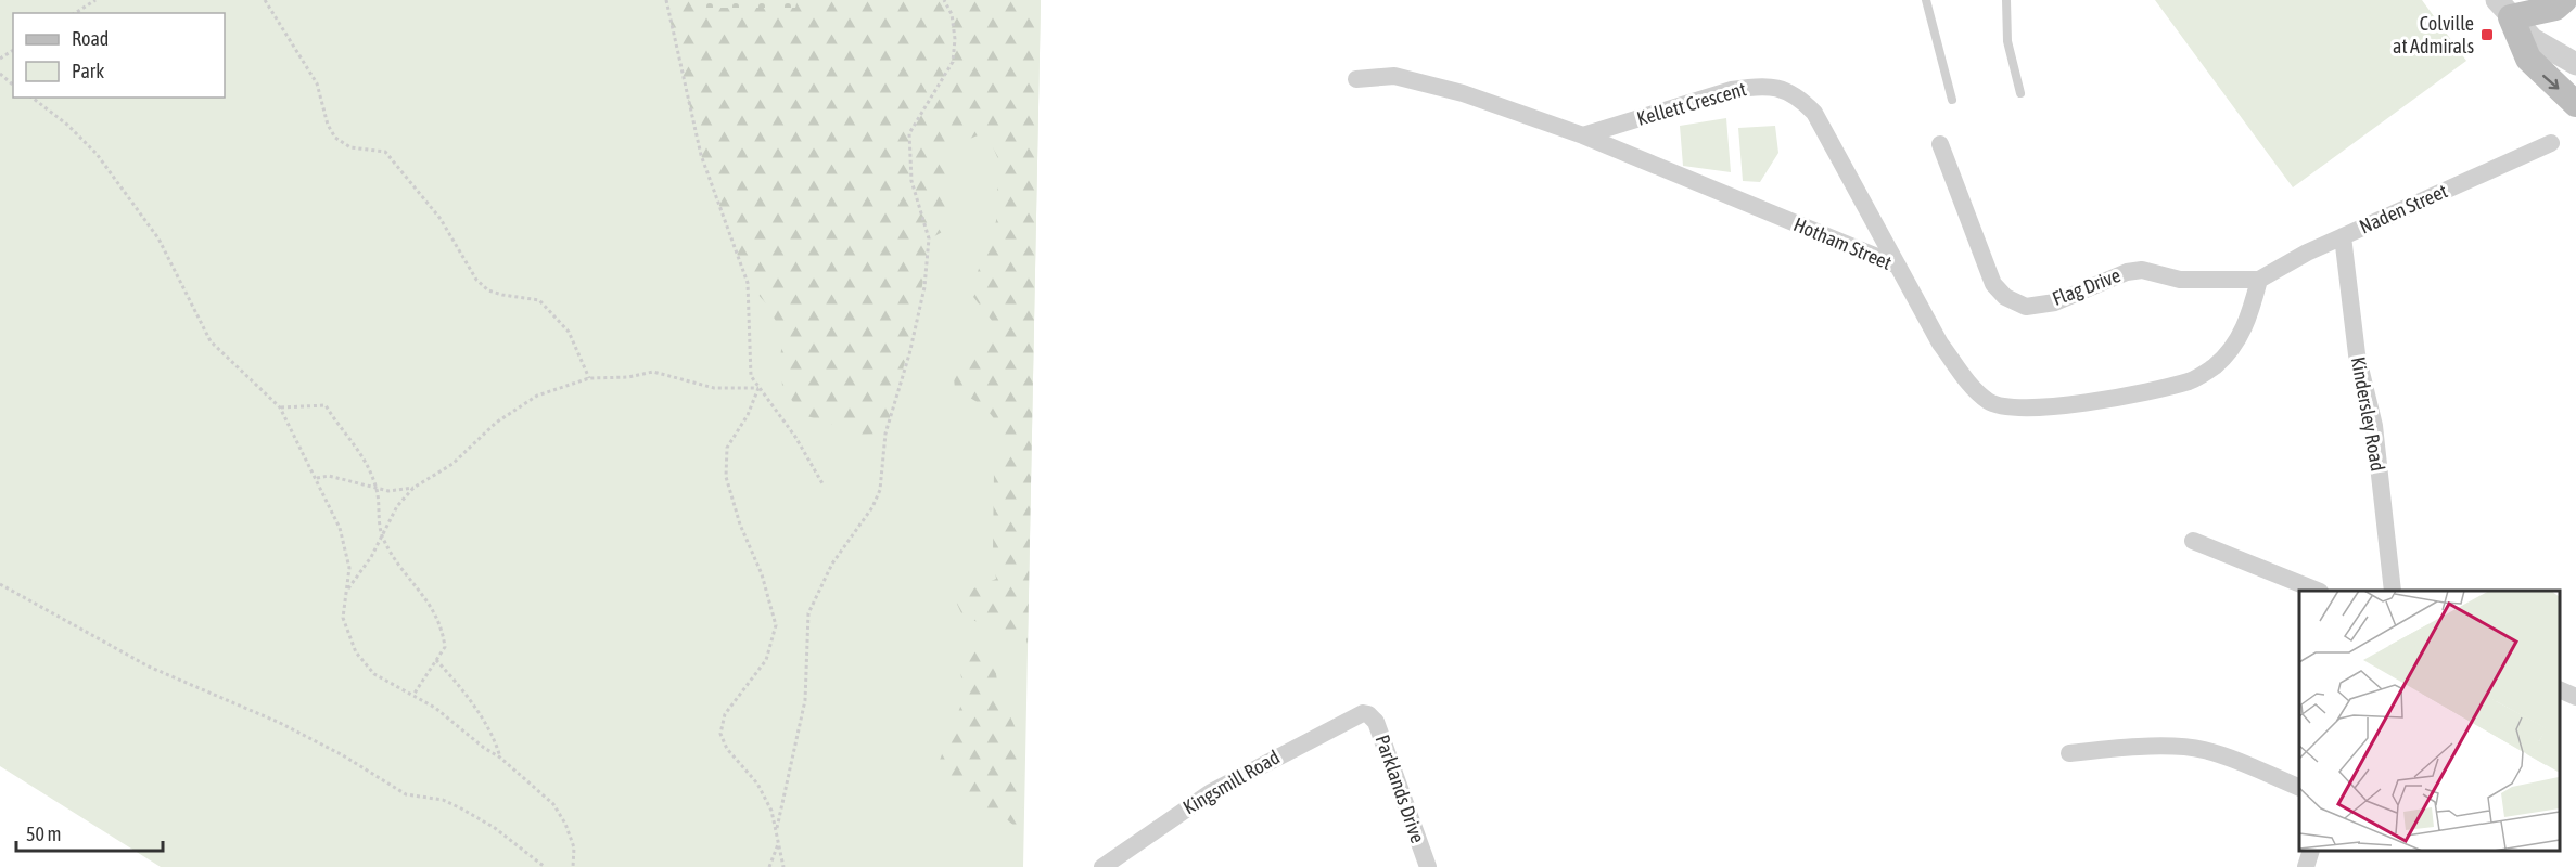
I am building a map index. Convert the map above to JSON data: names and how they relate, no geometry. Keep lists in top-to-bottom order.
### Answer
{
  "streets": {
    "street": [
      "Kellett Crescent",
      "Naden Street",
      "Hotham Street",
      "Flag Drive",
      "Kindersley Road",
      "Kingsmill Road",
      "Parklands Drive"
    ]
  },
  "crossings": [
    ["Kellett Crescent", "Hotham Street"],
    ["Naden Street", "Hotham Street"],
    ["Naden Street", "Flag Drive"],
    ["Naden Street", "Kindersley Road"],
    ["Hotham Street", "Flag Drive"],
    ["Kingsmill Road", "Parklands Drive"]
  ],
  "places": {
    "transit": ["Colville at Admirals"]
  },
  "legend": ["Road", "Park"],
  "scale_bar": "50 m"
}
